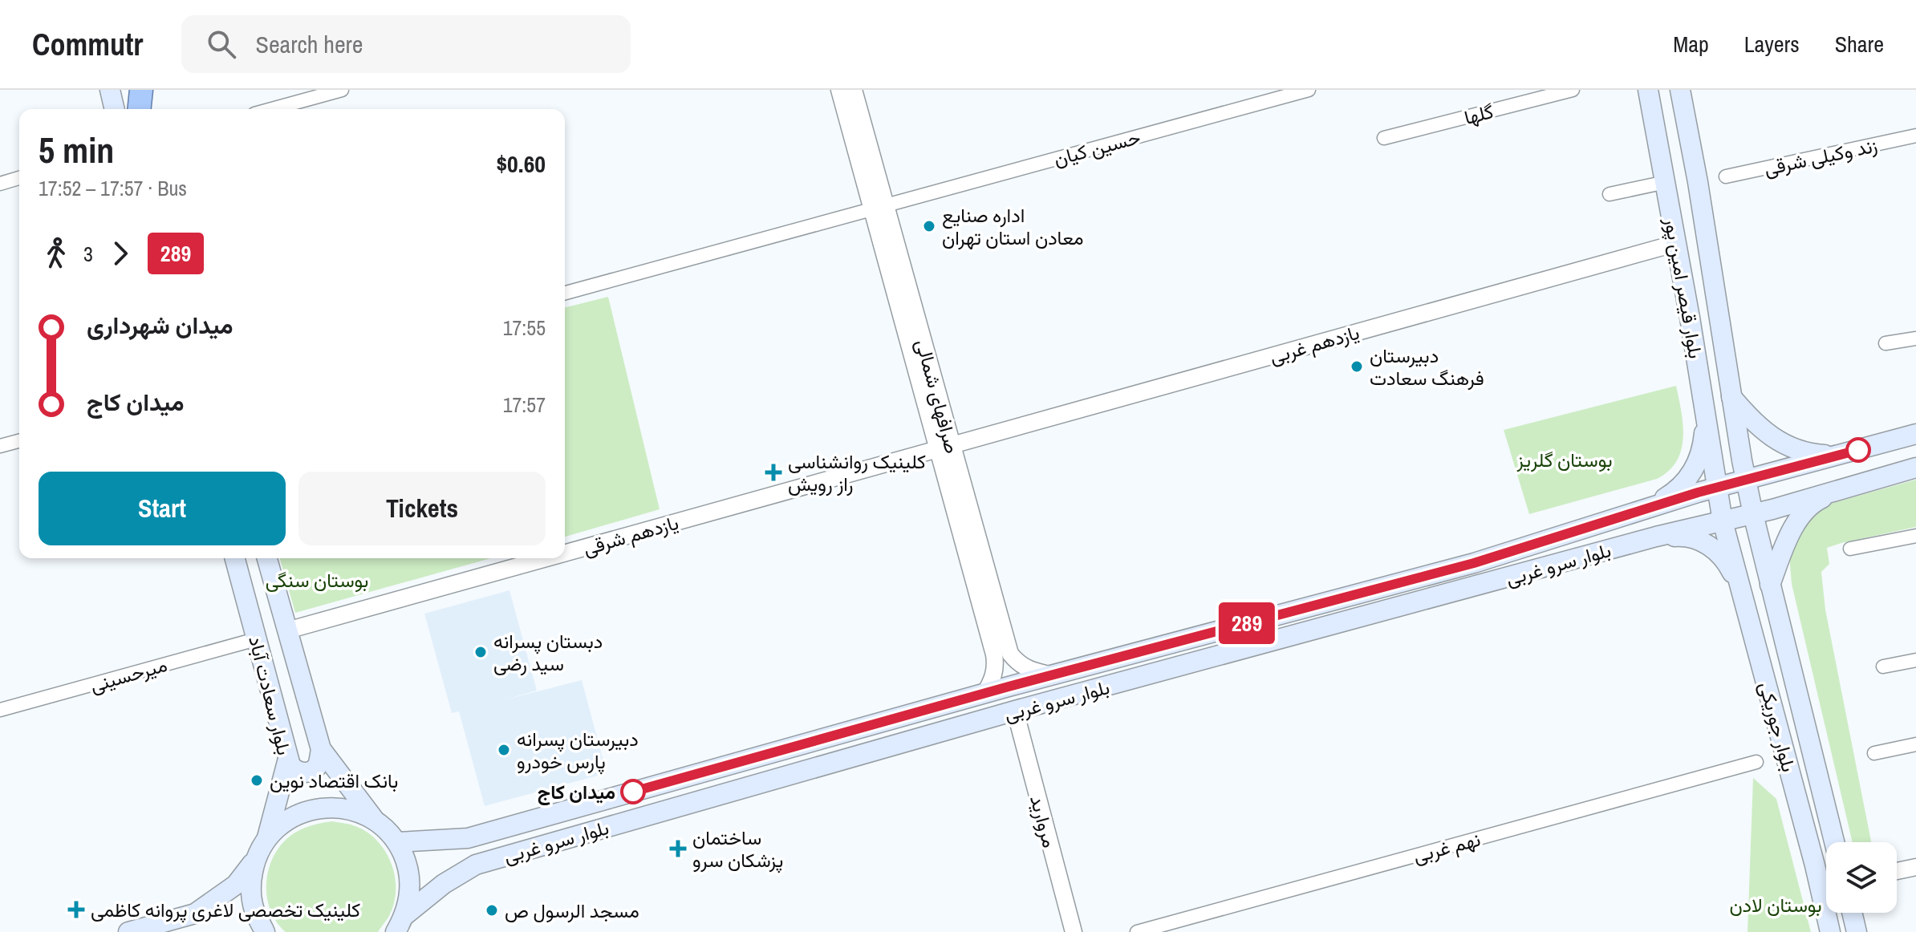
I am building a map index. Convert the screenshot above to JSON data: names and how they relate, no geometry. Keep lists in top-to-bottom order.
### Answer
{
  "streets": {
    "main road": [
      "بلوار قیصر امین پور",
      "بلوار سرو غربی",
      "بلوار سعادت آباد",
      "بلوار جوریکی"
    ],
    "street": [
      "گلها",
      "حسین کیان",
      "زند وکیلی شرقی",
      "یازدهم غربی",
      "صرافهای شمالی",
      "یازدهم شرقی",
      "میرحسینی",
      "مروارید",
      "نهم غربی"
    ]
  },
  "crossings": [
    ["حسین کیان", "صرافهای شمالی"],
    ["بلوار قیصر امین پور", "یازدهم غربی"],
    ["بلوار قیصر امین پور", "بلوار سرو غربی"],
    ["بلوار قیصر امین پور", "بلوار جوریکی"],
    ["یازدهم غربی", "صرافهای شمالی"],
    ["یازدهم غربی", "یازدهم شرقی"],
    ["صرافهای شمالی", "یازدهم شرقی"],
    ["صرافهای شمالی", "بلوار سرو غربی"],
    ["یازدهم شرقی", "بلوار سعادت آباد"],
    ["بلوار سرو غربی", "بلوار جوریکی"],
    ["بلوار سرو غربی", "مروارید"],
    ["میرحسینی", "بلوار سعادت آباد"]
  ],
  "parks": ["بوستان گلریز", "بوستان سنگی", "بوستان لادن"],
  "places": {
    "other": [
      "اداره صنایع معادن استان تهران",
      "دبیرستان فرهنگ سعادت",
      "دبستان پسرانه سید رضی",
      "دبیرستان پسرانه پارس خودرو",
      "بانک اقتصاد نوین",
      "میدان کاج",
      "مسجد الرسول ص"
    ],
    "health": ["کلینیک روانشناسی راز رویش", "ساختمان پزشکان سرو", "کلینیک تخصصی لاغری پروانه کاظمی"]
  },
  "lines": ["bus line 289"],
  "page": {
    "header": "Commutr",
    "search": "Search here",
    "nav": ["Map", "Layers", "Share"],
    "on_map": "289",
    "heading": ["5 min", "17:52 – 17:57 · Bus", "$0.60"],
    "legs": ["3", "289"],
    "list": [
      {
        "name": "میدان شهرداری",
        "value": "17:55"
      },
      {
        "name": "میدان کاج",
        "value": "17:57"
      }
    ],
    "buttons": ["Start", "Tickets"]
  }
}
